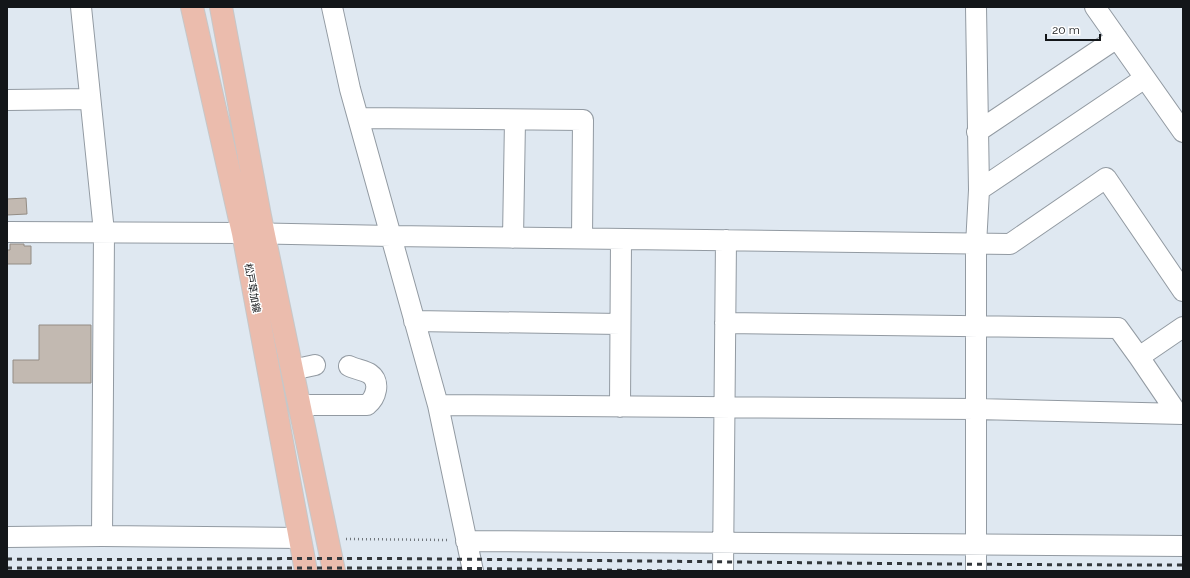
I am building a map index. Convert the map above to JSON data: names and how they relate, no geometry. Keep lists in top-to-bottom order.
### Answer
{
  "streets": {
    "main road": ["松戸草加線"]
  },
  "scale_bar": "20 m"
}
